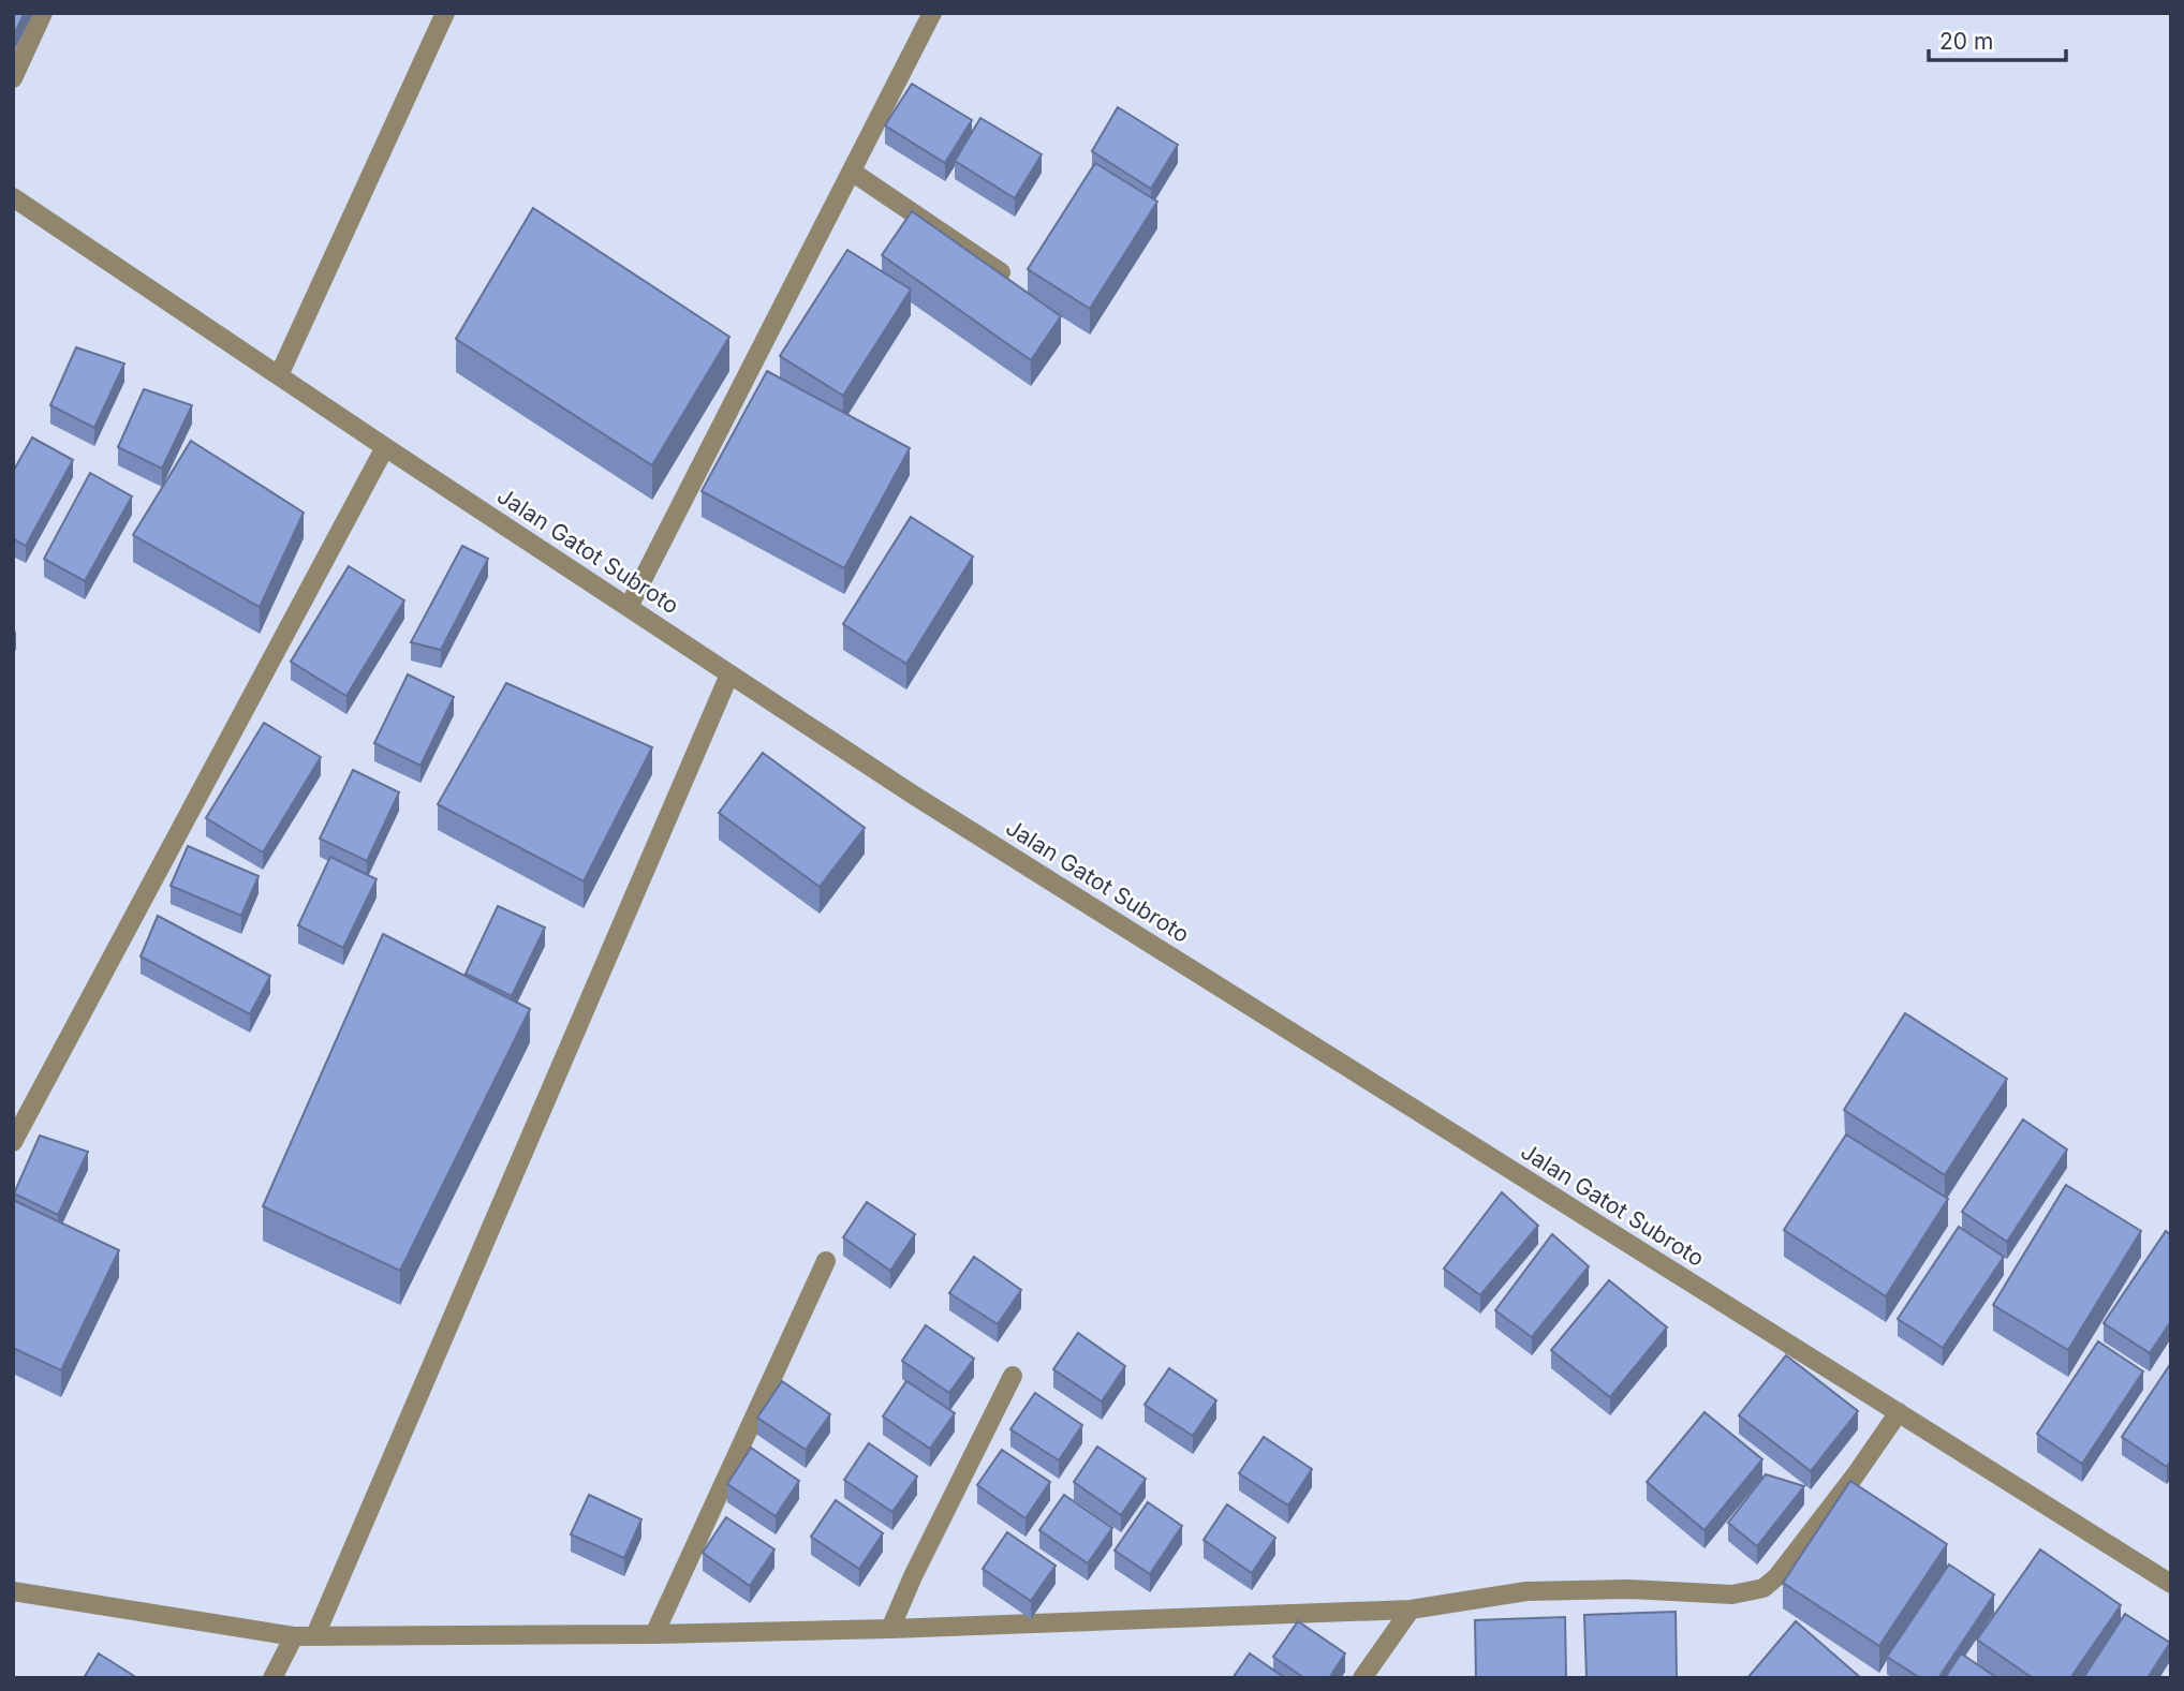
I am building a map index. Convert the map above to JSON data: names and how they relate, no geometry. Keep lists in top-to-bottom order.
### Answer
{
  "streets": {
    "street": ["Jalan Gatot Subroto"]
  },
  "scale_bar": "20 m"
}
